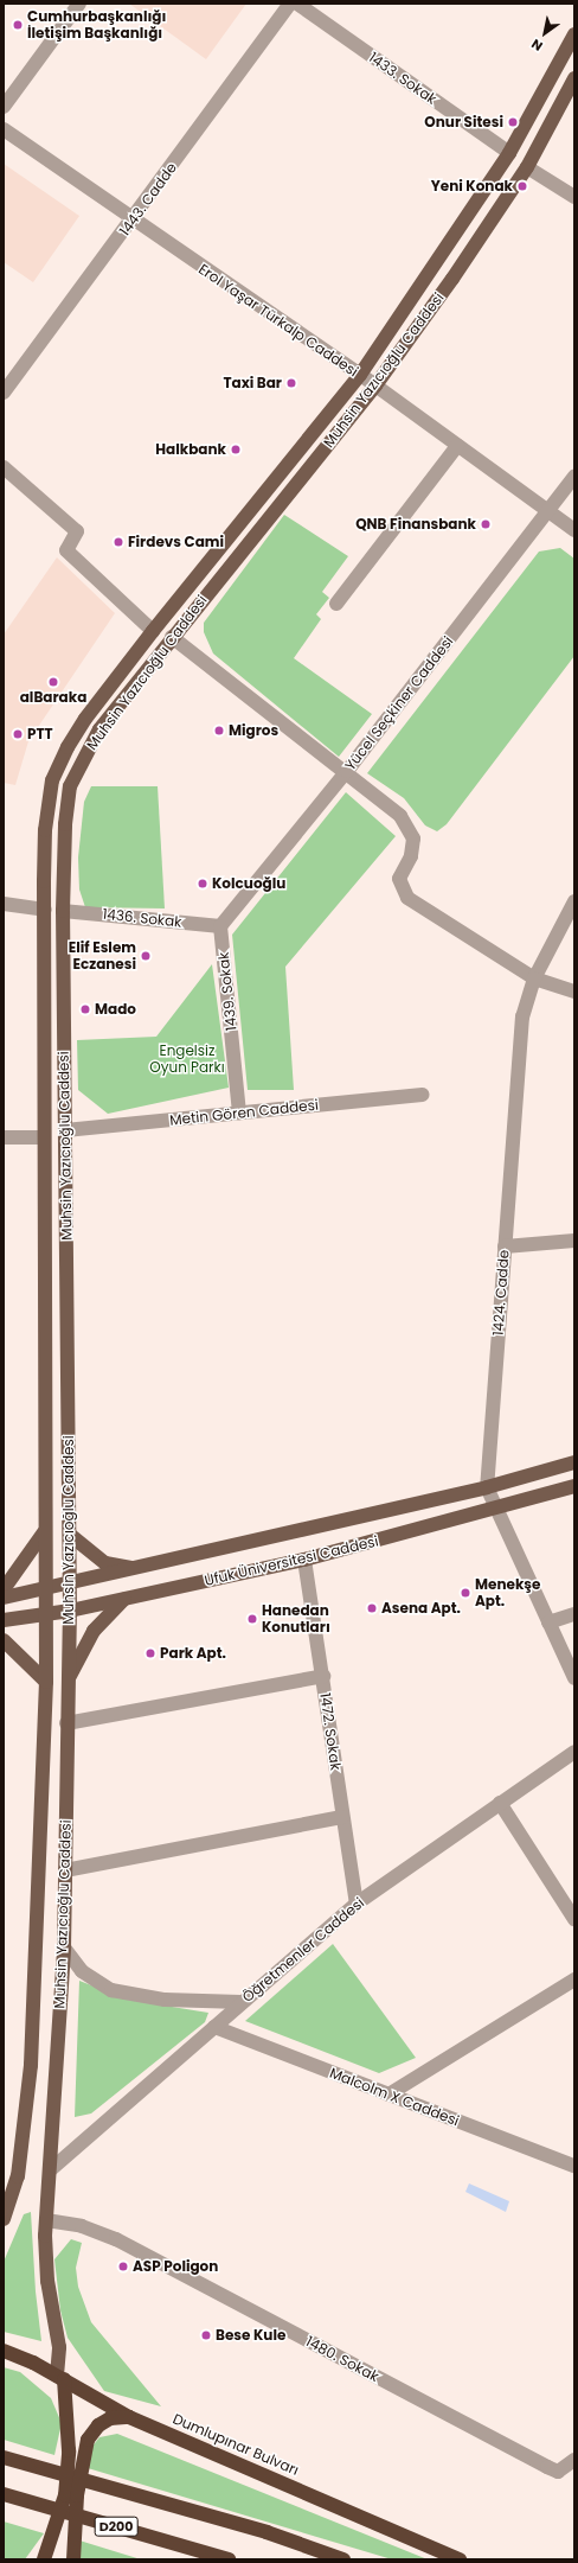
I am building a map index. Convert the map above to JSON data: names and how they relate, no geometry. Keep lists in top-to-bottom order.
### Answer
{
  "streets": {
    "highway": ["Dumlupınar Bulvarı", "D200"],
    "main road": ["Muhsin Yazıcıoğlu Caddesi", "Ufuk Üniversitesi Caddesi"],
    "street": [
      "1433. Sokak",
      "1443. Cadde",
      "Erol Yaşar Türkalp Caddesi",
      "Yücel Seçkiner Caddesi",
      "1436. Sokak",
      "1439. Sokak",
      "Metin Gören Caddesi",
      "1424. Cadde",
      "1472. Sokak",
      "Öğretmenler Caddesi",
      "Malcolm X Caddesi",
      "1480. Sokak"
    ]
  },
  "crossings": [
    ["1433. Sokak", "Muhsin Yazıcıoğlu Caddesi"],
    ["1443. Cadde", "Erol Yaşar Türkalp Caddesi"],
    ["Erol Yaşar Türkalp Caddesi", "Muhsin Yazıcıoğlu Caddesi"],
    ["Erol Yaşar Türkalp Caddesi", "Yücel Seçkiner Caddesi"],
    ["Muhsin Yazıcıoğlu Caddesi", "1436. Sokak"],
    ["Muhsin Yazıcıoğlu Caddesi", "Metin Gören Caddesi"],
    ["Muhsin Yazıcıoğlu Caddesi", "Ufuk Üniversitesi Caddesi"],
    ["Muhsin Yazıcıoğlu Caddesi", "Öğretmenler Caddesi"],
    ["Muhsin Yazıcıoğlu Caddesi", "1480. Sokak"],
    ["Muhsin Yazıcıoğlu Caddesi", "Dumlupınar Bulvarı"],
    ["Yücel Seçkiner Caddesi", "1436. Sokak"],
    ["Yücel Seçkiner Caddesi", "1439. Sokak"],
    ["1436. Sokak", "1439. Sokak"],
    ["1439. Sokak", "Metin Gören Caddesi"],
    ["1424. Cadde", "Ufuk Üniversitesi Caddesi"],
    ["Ufuk Üniversitesi Caddesi", "1472. Sokak"],
    ["1472. Sokak", "Öğretmenler Caddesi"],
    ["Öğretmenler Caddesi", "Malcolm X Caddesi"]
  ],
  "parks": ["Engelsiz Oyun Parkı"],
  "places": [
    "Cumhurbaşkanlığı İletişim Başkanlığı",
    "Onur Sitesi",
    "Yeni Konak",
    "Taxi Bar",
    "Halkbank",
    "QNB Finansbank",
    "Firdevs Cami",
    "alBaraka",
    "Migros",
    "PTT",
    "Kolcuoğlu",
    "Elif Eslem Eczanesi",
    "Mado",
    "Menekşe Apt.",
    "Asena Apt.",
    "Hanedan Konutları",
    "Park Apt.",
    "ASP Poligon",
    "Bese Kule"
  ],
  "north": "bottom left"
}
